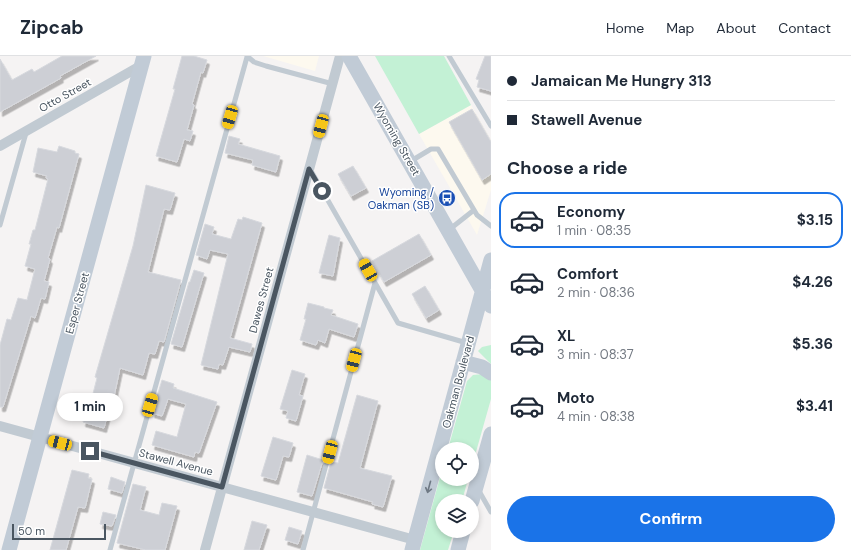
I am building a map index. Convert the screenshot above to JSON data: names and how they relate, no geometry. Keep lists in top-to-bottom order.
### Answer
{
  "streets": {
    "street": [
      "Otto Street",
      "Wyoming Street",
      "Dawes Street",
      "Esper Street",
      "Oakman Boulevard",
      "Stawell Avenue"
    ]
  },
  "crossings": [
    ["Otto Street", "Esper Street"],
    ["Wyoming Street", "Oakman Boulevard"],
    ["Dawes Street", "Stawell Avenue"],
    ["Esper Street", "Stawell Avenue"],
    ["Oakman Boulevard", "Stawell Avenue"]
  ],
  "places": {
    "bus stop": ["Wyoming / Oakman (SB)"]
  },
  "scale_bar": "50 m",
  "page": {
    "header": "Zipcab",
    "nav": [
      "Home",
      "Map",
      "About",
      "Contact"
    ],
    "banner": ["Jamaican Me Hungry 313", "Stawell Avenue"],
    "heading": "Choose a ride",
    "list": [
      {
        "name": "Economy",
        "note": "1 min · 08:35",
        "value": "$3.15"
      },
      {
        "name": "Comfort",
        "note": "2 min · 08:36",
        "value": "$4.26"
      },
      {
        "name": "XL",
        "note": "3 min · 08:37",
        "value": "$5.36"
      },
      {
        "name": "Moto",
        "note": "4 min · 08:38",
        "value": "$3.41"
      }
    ],
    "bubble": "1 min",
    "buttons": "Confirm",
    "scale": "50 m"
  }
}
